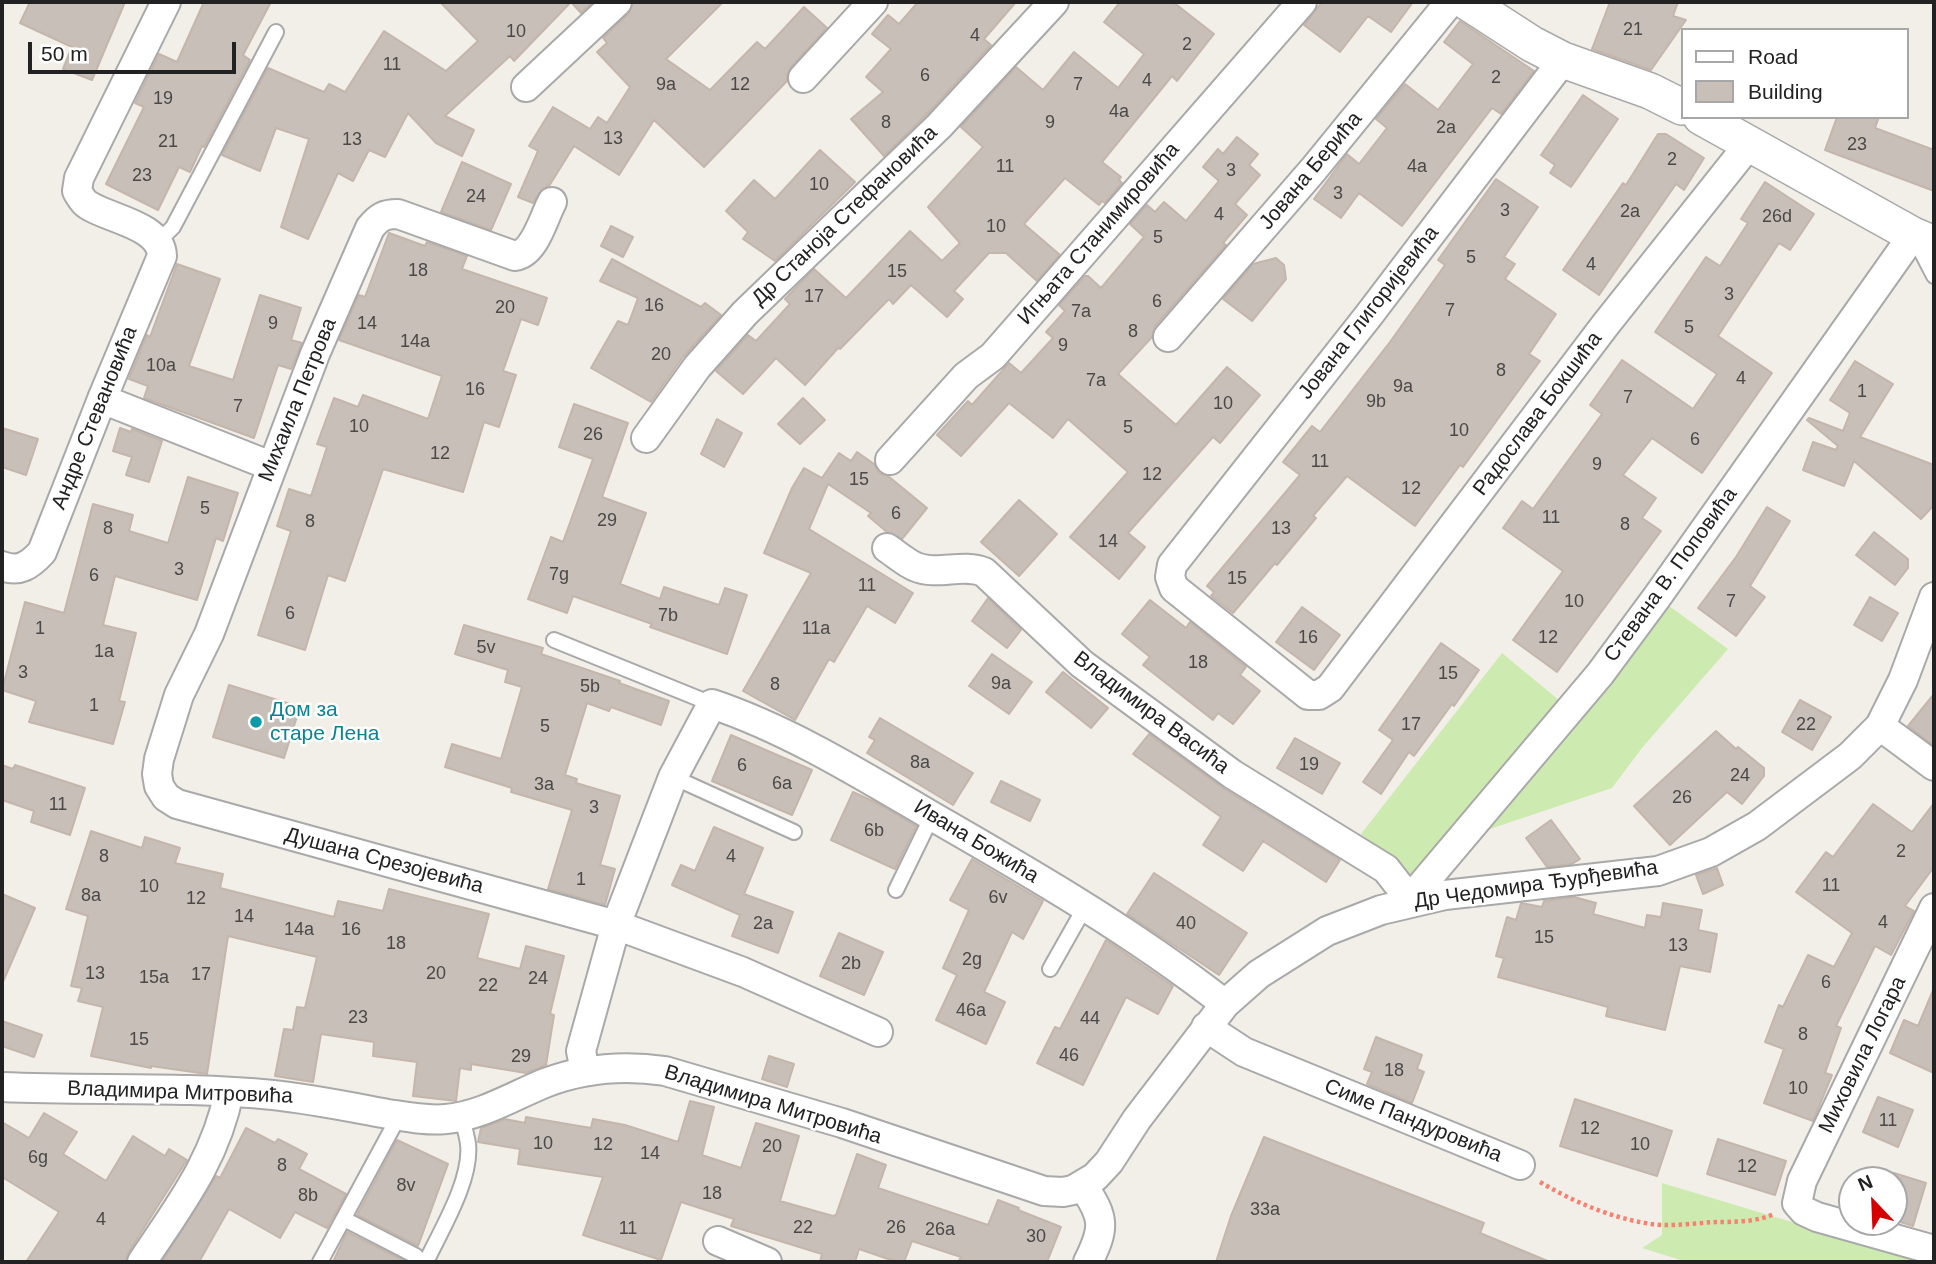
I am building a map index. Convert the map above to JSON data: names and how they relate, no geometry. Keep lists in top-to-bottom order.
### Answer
{
  "streets": {
    "street": [
      "Јована Берића",
      "Др Станоја Стефановића",
      "Игњата Станимировића",
      "Јована Глигоријевића",
      "Михаила Петрова",
      "Радослава Бокшића",
      "Андре Стевановића",
      "Стевана В. Поповића",
      "Владимира Васића",
      "Ивана Божића",
      "Душана Срезојевића",
      "Др Чедомира Ђурђевића",
      "Миховила Логара",
      "Владимира Митровића",
      "Симе Пандуровића"
    ]
  },
  "crossings": [
    ["Јована Глигоријевића", "Радослава Бокшића"],
    ["Михаила Петрова", "Душана Срезојевића"],
    ["Стевана В. Поповића", "Владимира Васића"],
    ["Стевана В. Поповића", "Др Чедомира Ђурђевића"],
    ["Владимира Васића", "Др Чедомира Ђурђевића"],
    ["Ивана Божића", "Др Чедомира Ђурђевића"],
    ["Др Чедомира Ђурђевића", "Владимира Митровића"],
    ["Др Чедомира Ђурђевића", "Симе Пандуровића"],
    ["Миховила Логара", "Симе Пандуровића"]
  ],
  "places": ["Дом за старе Лена"],
  "house_numbers": [
    "21",
    "10",
    "4",
    "2",
    "11",
    "6",
    "2",
    "4",
    "9a",
    "12",
    "7",
    "19",
    "4a",
    "8",
    "9",
    "2a",
    "13",
    "13",
    "21",
    "23",
    "2",
    "11",
    "4a",
    "3",
    "23",
    "10",
    "3",
    "24",
    "3",
    "2a",
    "4",
    "26d",
    "10",
    "5",
    "5",
    "4",
    "18",
    "15",
    "3",
    "17",
    "6",
    "16",
    "20",
    "7",
    "7a",
    "9",
    "14",
    "5",
    "8",
    "14a",
    "9",
    "20",
    "10a",
    "8",
    "4",
    "7a",
    "9a",
    "16",
    "1",
    "7",
    "9b",
    "10",
    "7",
    "10",
    "5",
    "10",
    "26",
    "6",
    "12",
    "11",
    "9",
    "12",
    "15",
    "12",
    "5",
    "6",
    "11",
    "29",
    "8",
    "8",
    "8",
    "13",
    "14",
    "3",
    "7g",
    "6",
    "15",
    "11",
    "10",
    "7",
    "6",
    "7b",
    "1",
    "11a",
    "16",
    "12",
    "5v",
    "1a",
    "18",
    "3",
    "15",
    "9a",
    "8",
    "5b",
    "1",
    "17",
    "22",
    "5",
    "8a",
    "19",
    "6",
    "24",
    "6a",
    "3a",
    "26",
    "11",
    "3",
    "6b",
    "2",
    "8",
    "4",
    "1",
    "11",
    "10",
    "8a",
    "6v",
    "12",
    "14",
    "4",
    "2a",
    "40",
    "14a",
    "16",
    "15",
    "18",
    "13",
    "2g",
    "2b",
    "13",
    "20",
    "17",
    "15a",
    "24",
    "6",
    "22",
    "46a",
    "23",
    "44",
    "8",
    "15",
    "46",
    "29",
    "18",
    "10",
    "11",
    "12",
    "10",
    "12",
    "10",
    "20",
    "14",
    "6g",
    "8",
    "12",
    "8v",
    "18",
    "8b",
    "33a",
    "4",
    "22",
    "26",
    "11",
    "26a",
    "30"
  ],
  "legend": ["Road", "Building"],
  "scale_bar": "50 m",
  "north": "top left"
}
